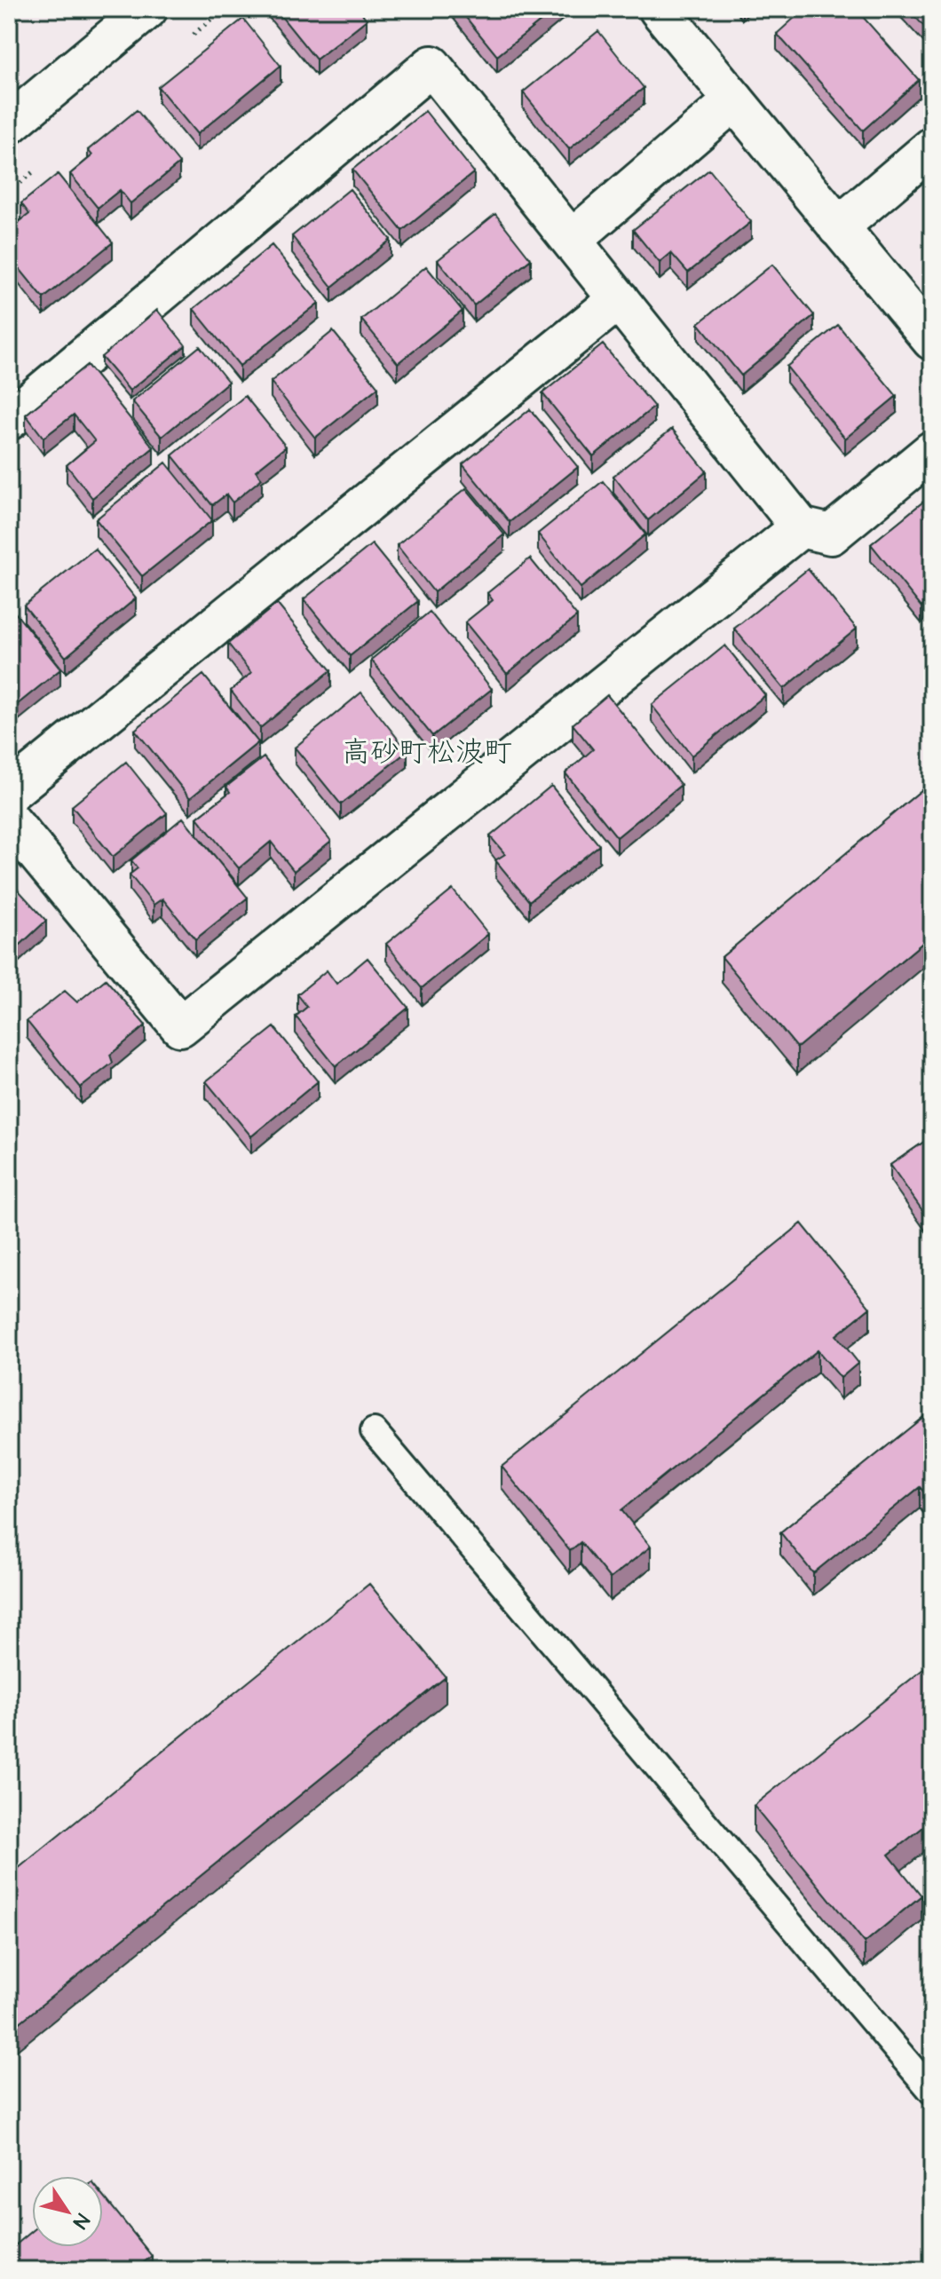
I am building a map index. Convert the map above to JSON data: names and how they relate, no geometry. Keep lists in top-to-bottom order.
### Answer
{
  "districts": ["高砂町松波町"],
  "north": "bottom right"
}
